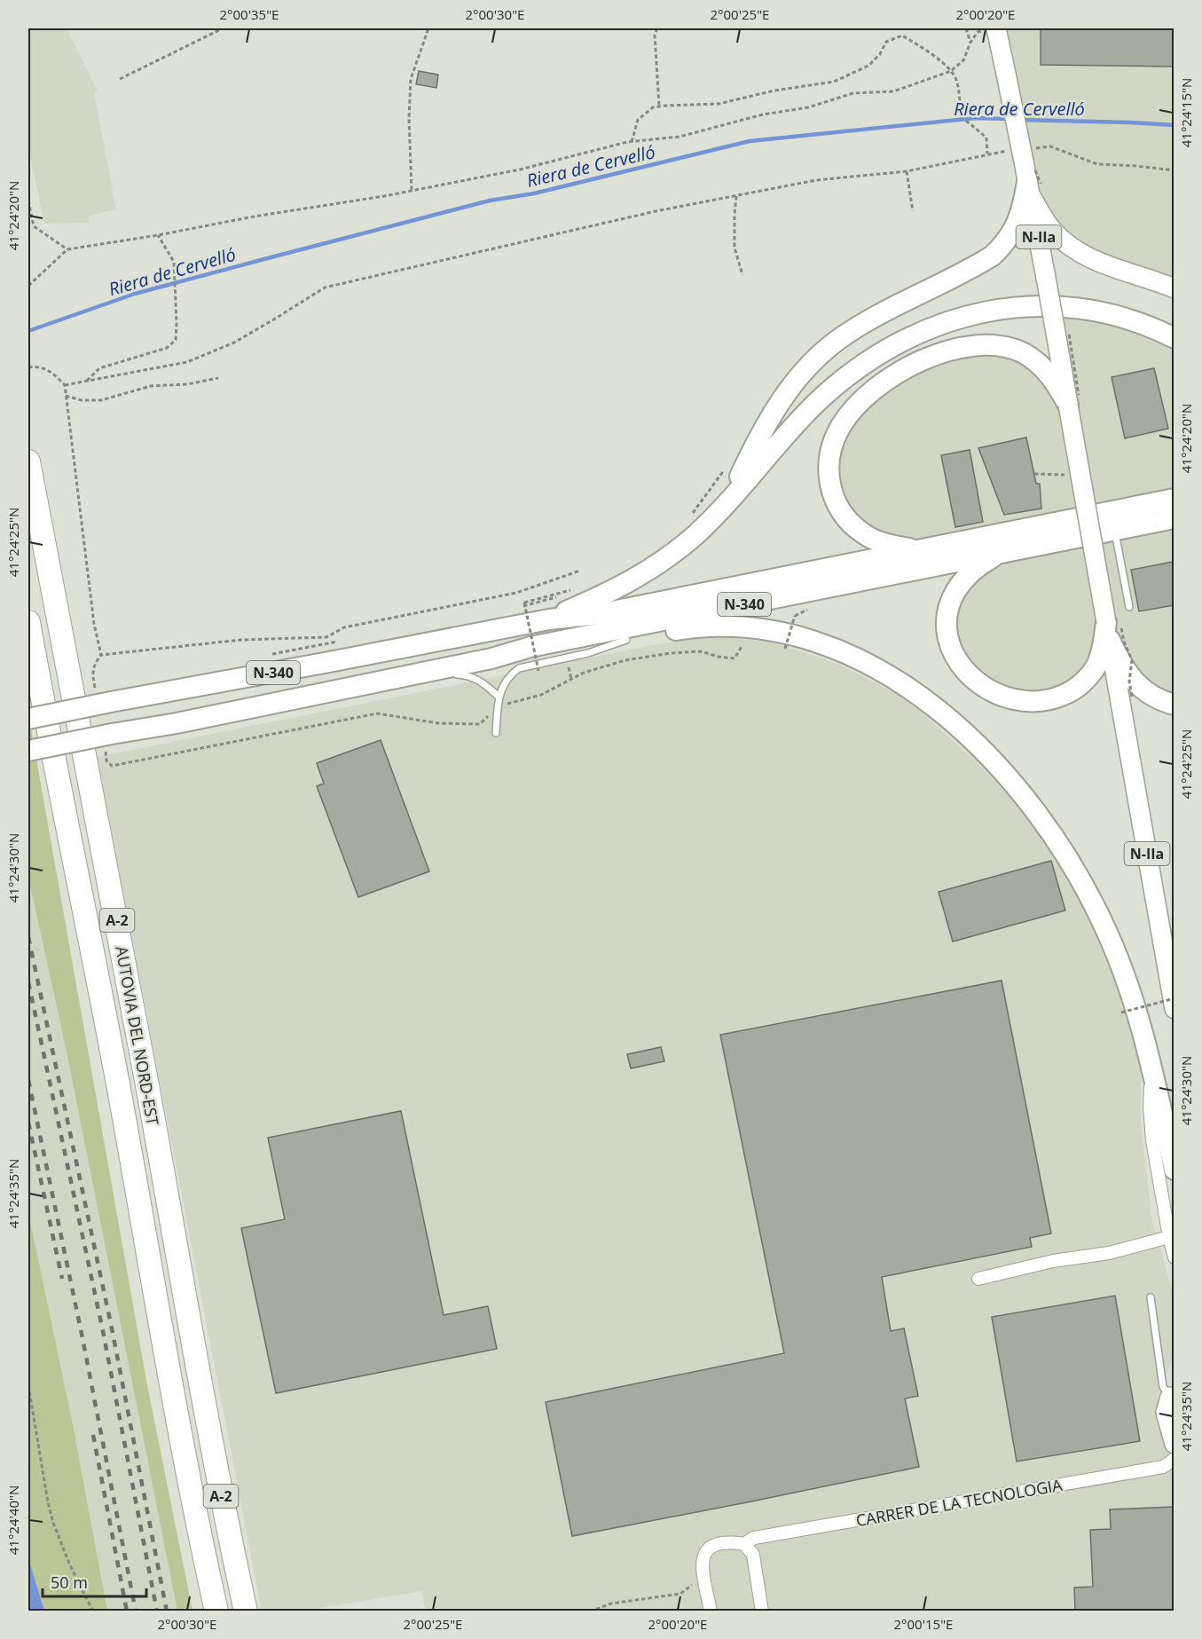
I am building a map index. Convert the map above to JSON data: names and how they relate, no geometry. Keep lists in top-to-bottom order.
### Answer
{
  "streets": {
    "highway": ["N-340", "A-2", "AUTOVIA DEL NORD-EST"],
    "main road": ["N-IIa"],
    "street": ["CARRER DE LA TECNOLOGIA"]
  },
  "water": ["Riera de Cervelló"],
  "scale_bar": "50 m",
  "coordinates": [
    "2°00'35\"E",
    "2°00'30\"E",
    "2°00'25\"E",
    "2°00'20\"E",
    "41°24'15\"N",
    "41°24'20\"N",
    "41°24'25\"N",
    "41°24'30\"N",
    "41°24'35\"N",
    "41°24'40\"N",
    "2°00'15\"E"
  ]
}
